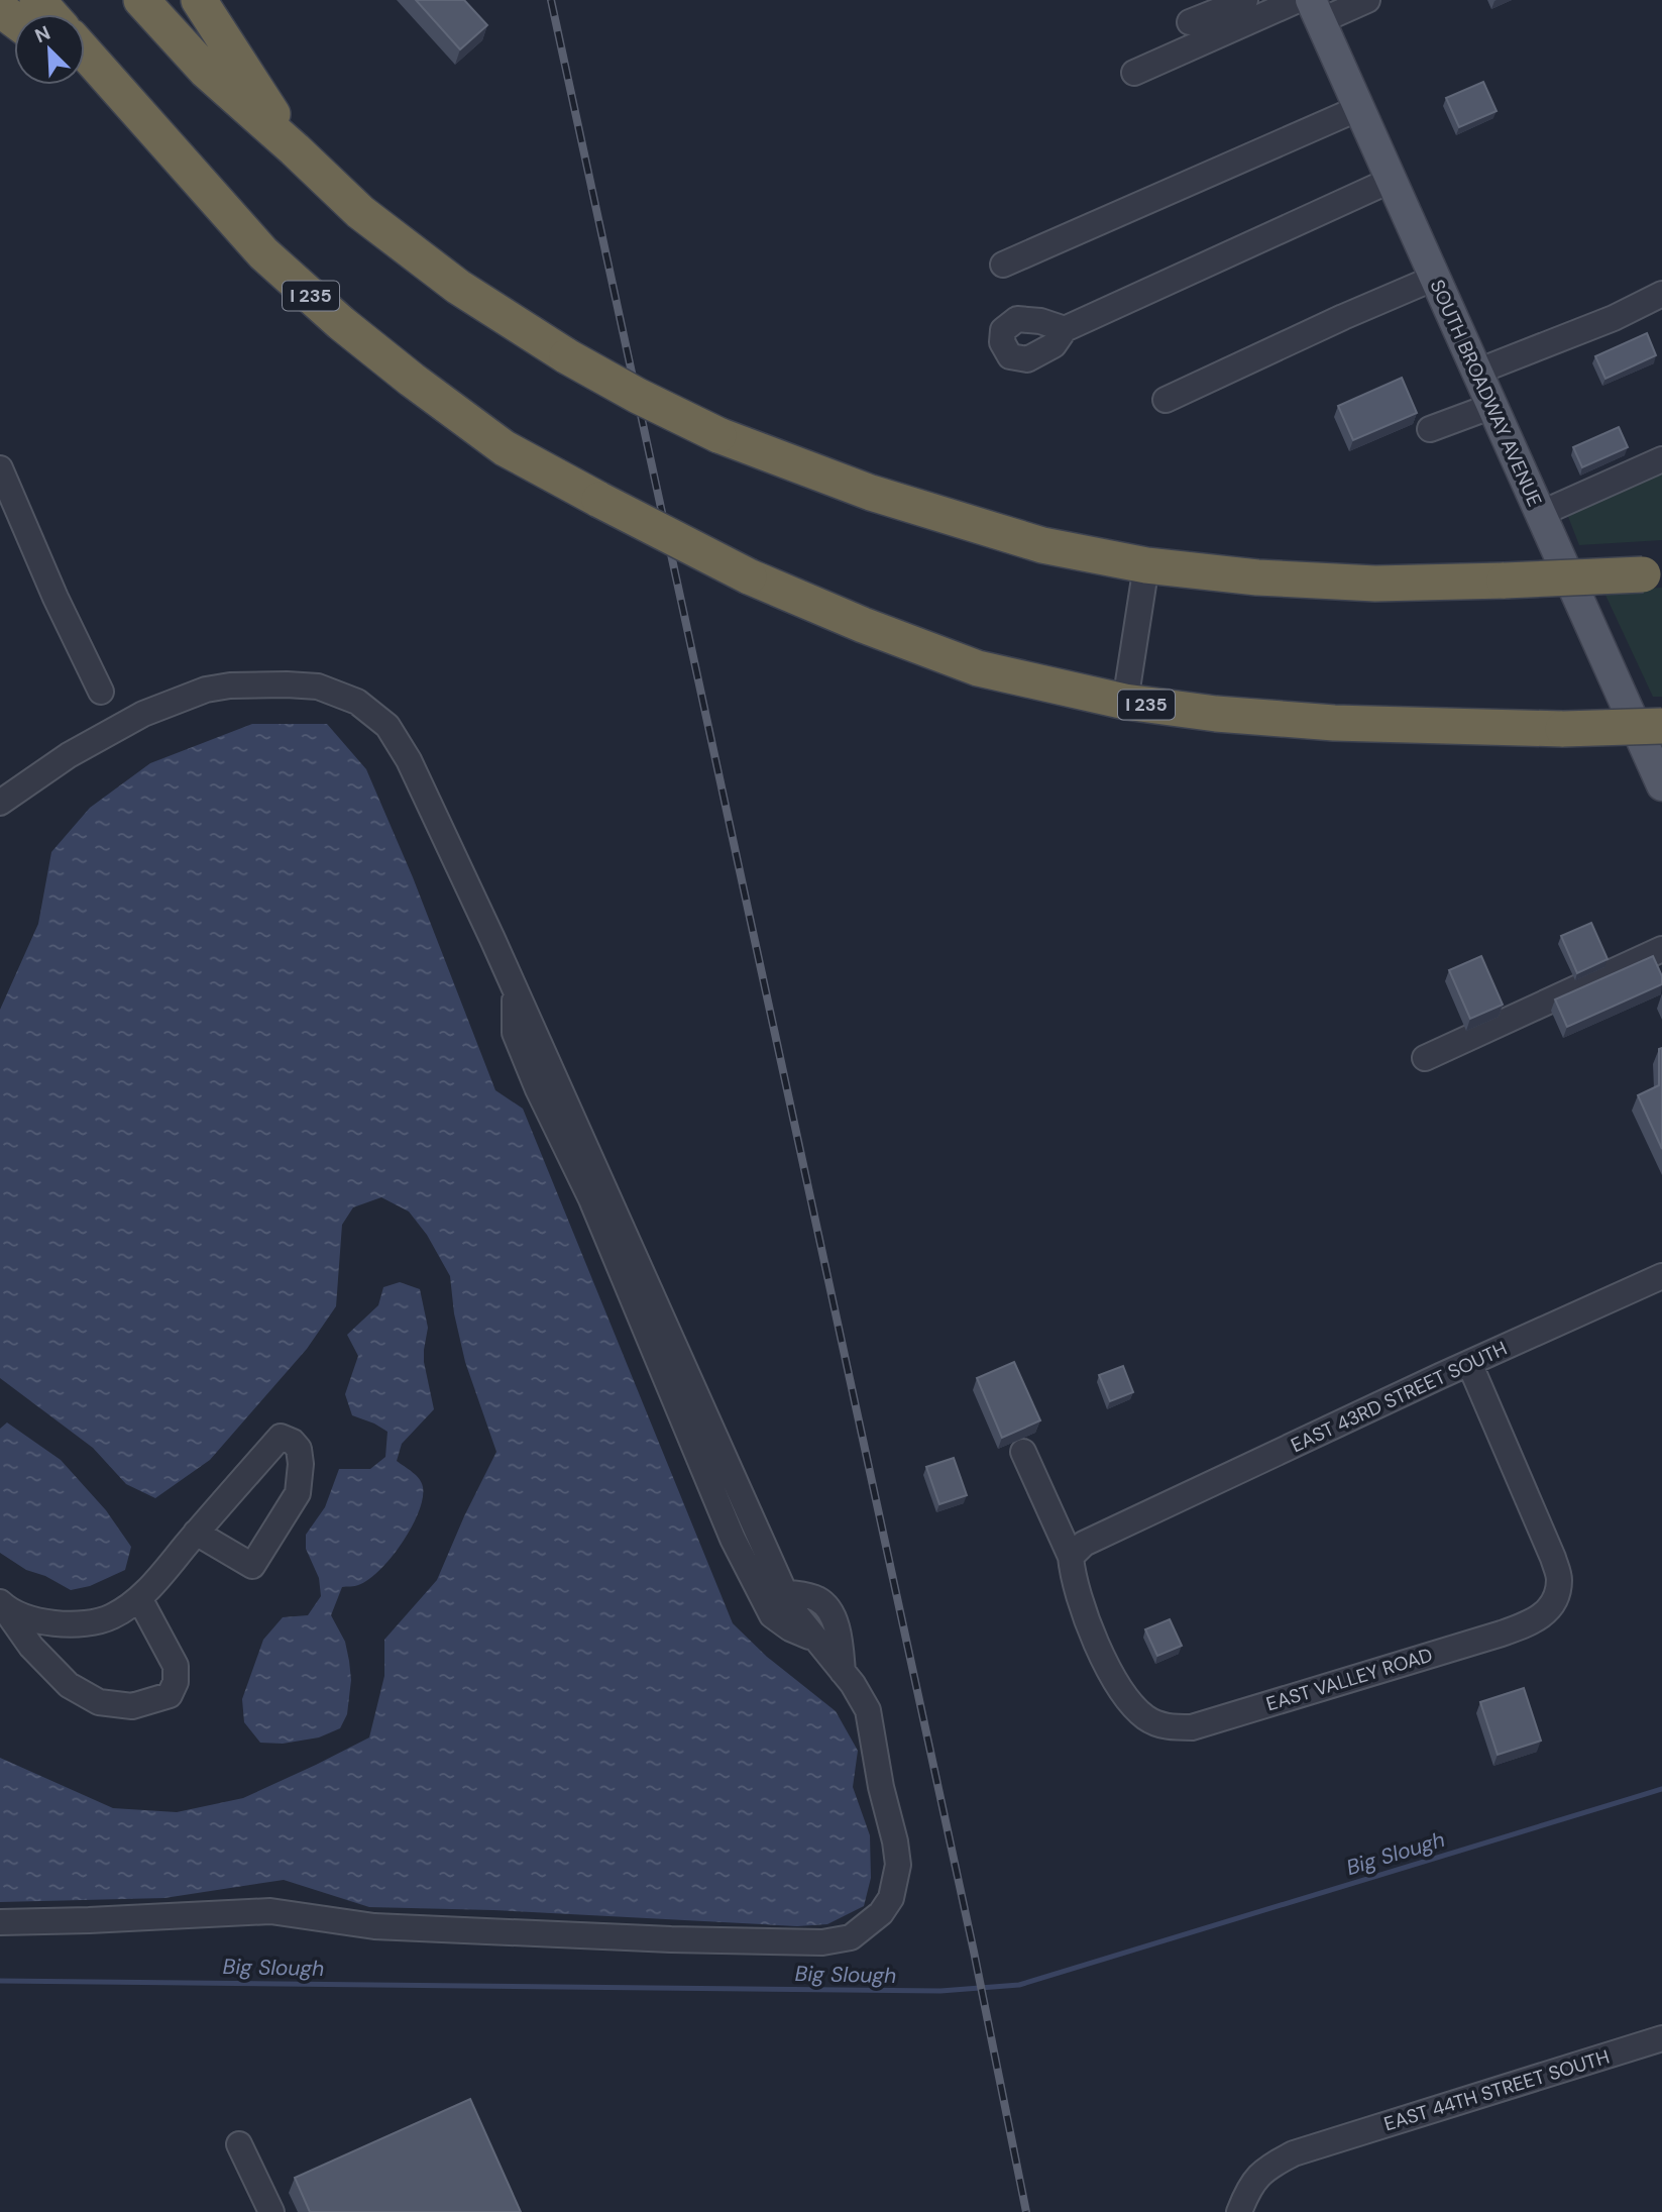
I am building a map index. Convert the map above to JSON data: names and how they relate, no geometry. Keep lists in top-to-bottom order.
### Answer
{
  "streets": {
    "highway": ["I 235"],
    "main road": ["SOUTH BROADWAY AVENUE"],
    "street": ["EAST 43RD STREET SOUTH", "EAST VALLEY ROAD", "EAST 44TH STREET SOUTH"]
  },
  "crossings": [
    ["EAST 43RD STREET SOUTH", "EAST VALLEY ROAD"]
  ],
  "water": ["Big Slough"],
  "north": "top left"
}
